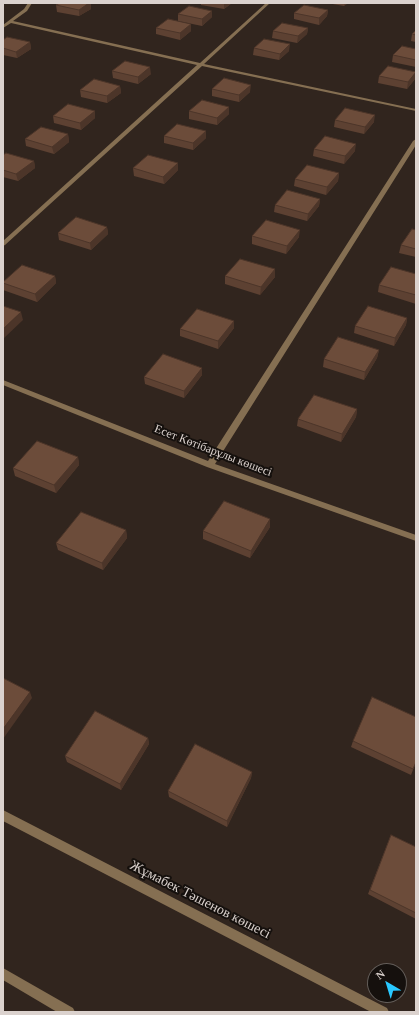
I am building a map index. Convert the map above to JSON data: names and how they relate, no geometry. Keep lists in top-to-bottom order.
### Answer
{
  "streets": {
    "street": ["Есет Көтібарұлы көшесі", "Жұмабек Тәшенов көшесі"]
  },
  "north": "top left"
}
